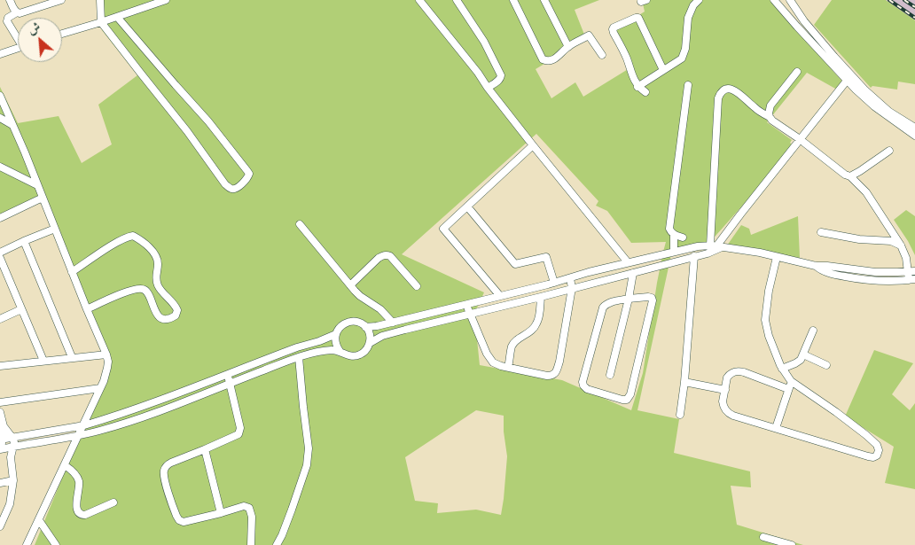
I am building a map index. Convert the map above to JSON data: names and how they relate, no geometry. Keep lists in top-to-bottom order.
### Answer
{
  "north": "top left"
}
